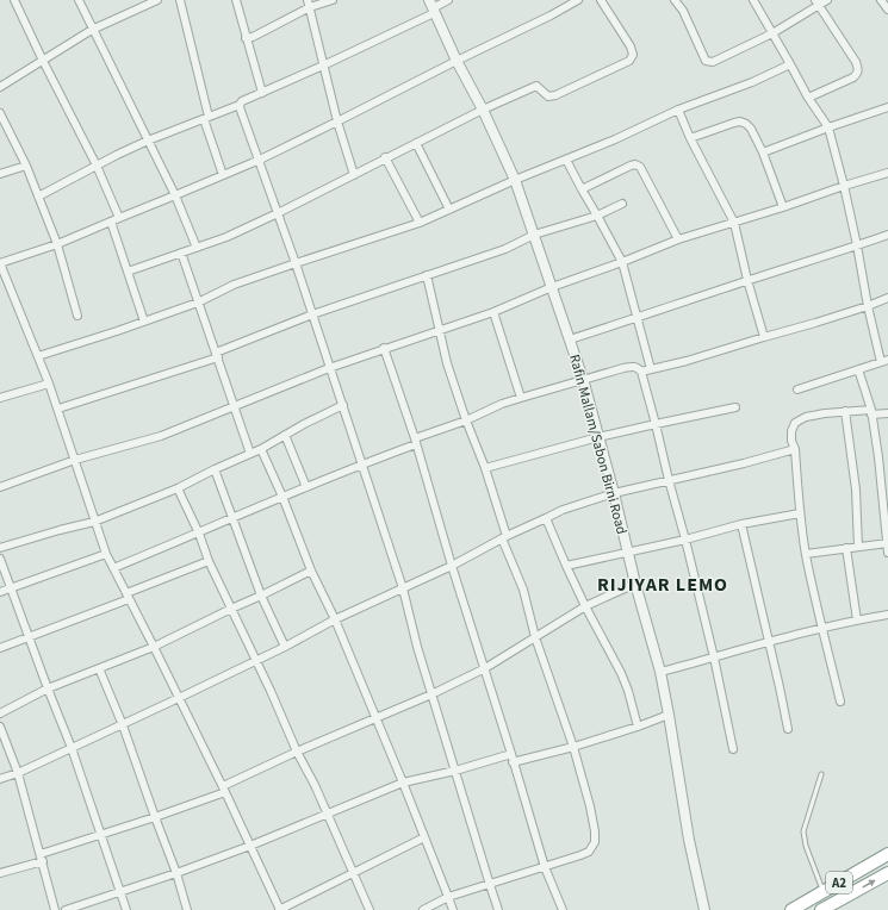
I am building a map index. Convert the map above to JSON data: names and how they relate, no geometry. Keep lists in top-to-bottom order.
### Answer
{
  "streets": {
    "highway": ["A2"],
    "street": ["Rafin Mallam/Sabon Birni Road"]
  },
  "districts": ["RIJIYAR LEMO"]
}
